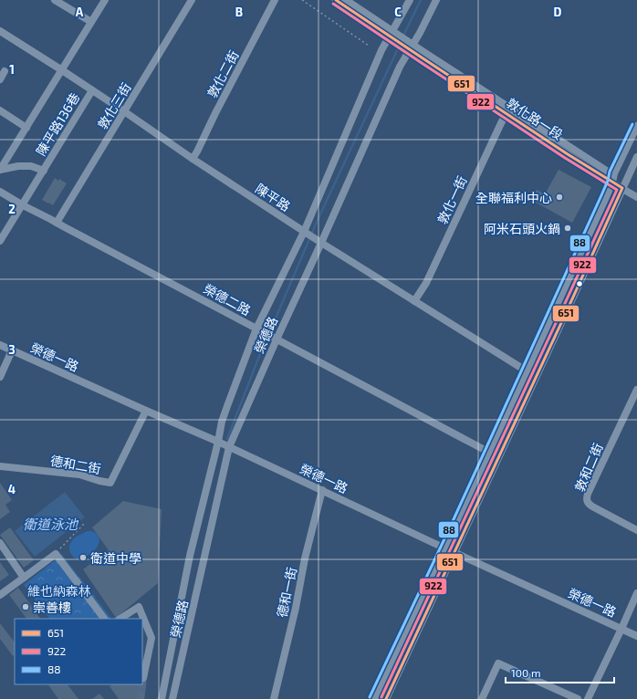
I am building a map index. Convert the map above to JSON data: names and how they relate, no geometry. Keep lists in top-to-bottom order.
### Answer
{
  "streets": {
    "street": [
      "敦化二街",
      "敦化三街",
      "敦化路一段",
      "陳平路136巷",
      "陳平路",
      "敦化一街",
      "榮德二路",
      "榮德路",
      "榮德一路",
      "德和二街",
      "敦和二街",
      "德和一街"
    ]
  },
  "crossings": [
    ["敦化二街", "陳平路"],
    ["敦化三街", "陳平路"],
    ["敦化三街", "榮德二路"],
    ["敦化路一段", "敦化一街"],
    ["敦化路一段", "榮德路"],
    ["陳平路136巷", "陳平路"],
    ["陳平路136巷", "榮德二路"],
    ["陳平路", "敦化一街"],
    ["陳平路", "榮德路"],
    ["榮德二路", "榮德路"],
    ["榮德路", "榮德一路"],
    ["榮德一路", "德和二街"],
    ["榮德一路", "德和一街"]
  ],
  "water": ["衛道泳池"],
  "parks": ["維也納森林"],
  "places": [
    "全聯福利中心",
    "阿米石頭火鍋",
    "衛道中學",
    "崇善樓"
  ],
  "lines": ["transit line 651", "transit line 922", "transit line 88"],
  "legend": ["651", "922", "88"],
  "scale_bar": "100 m",
  "grid": {
    "columns": [
      "A",
      "B",
      "C",
      "D"
    ],
    "rows": [
      "1",
      "2",
      "3",
      "4"
    ]
  }
}
